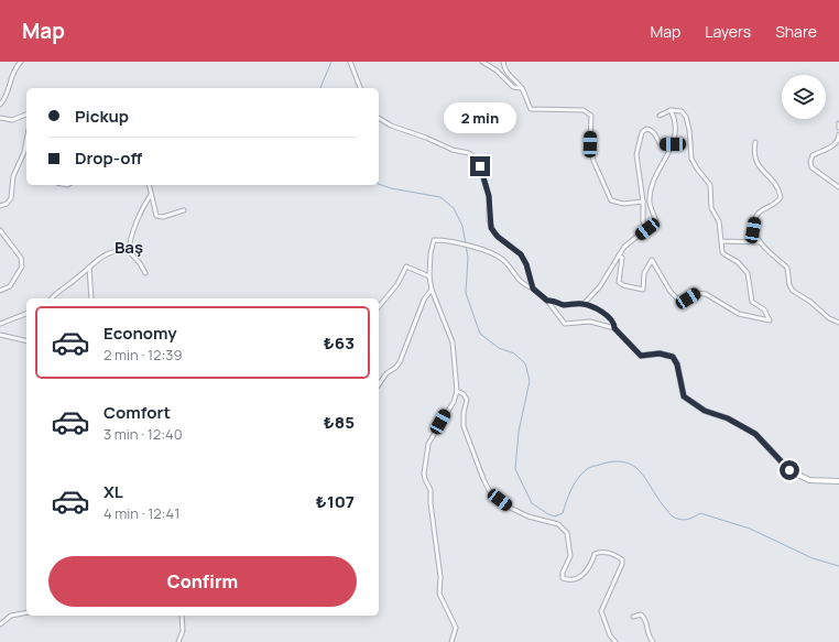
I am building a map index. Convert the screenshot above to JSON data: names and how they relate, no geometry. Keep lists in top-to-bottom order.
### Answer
{
  "districts": ["Baş"],
  "page": {
    "header": "Map",
    "nav": ["Map", "Layers", "Share"],
    "banner": ["Pickup", "Drop-off"],
    "bubble": "2 min",
    "list": [
      {
        "name": "Economy",
        "note": "2 min · 12:39",
        "value": "₺63"
      },
      {
        "name": "Comfort",
        "note": "3 min · 12:40",
        "value": "₺85"
      },
      {
        "name": "XL",
        "note": "4 min · 12:41",
        "value": "₺107"
      }
    ],
    "buttons": "Confirm"
  }
}
